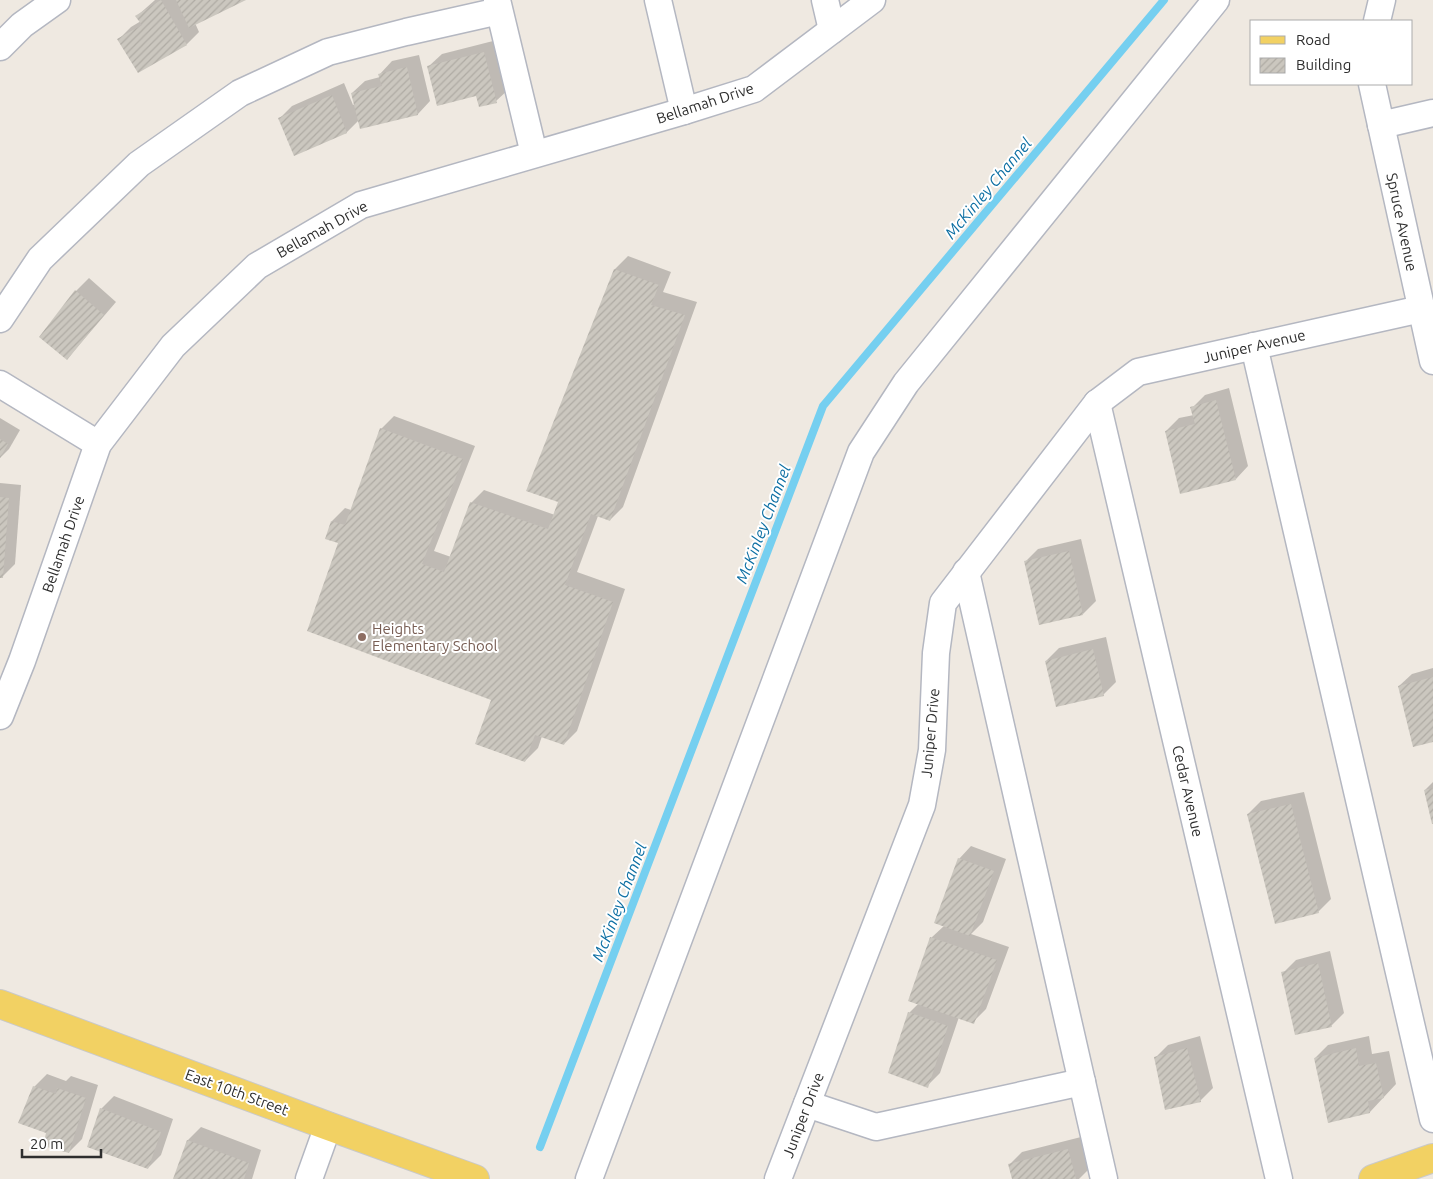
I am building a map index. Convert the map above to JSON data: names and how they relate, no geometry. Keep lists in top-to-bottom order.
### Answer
{
  "streets": {
    "main road": ["East 10th Street"],
    "street": [
      "Bellamah Drive",
      "Spruce Avenue",
      "Juniper Avenue",
      "Juniper Drive",
      "Cedar Avenue"
    ]
  },
  "crossings": [
    ["Spruce Avenue", "Juniper Avenue"],
    ["Juniper Avenue", "Juniper Drive"],
    ["Juniper Avenue", "Cedar Avenue"],
    ["Juniper Drive", "Cedar Avenue"]
  ],
  "water": ["McKinley Channel"],
  "places": ["Heights Elementary School"],
  "legend": ["Road", "Building"],
  "scale_bar": "20 m"
}
